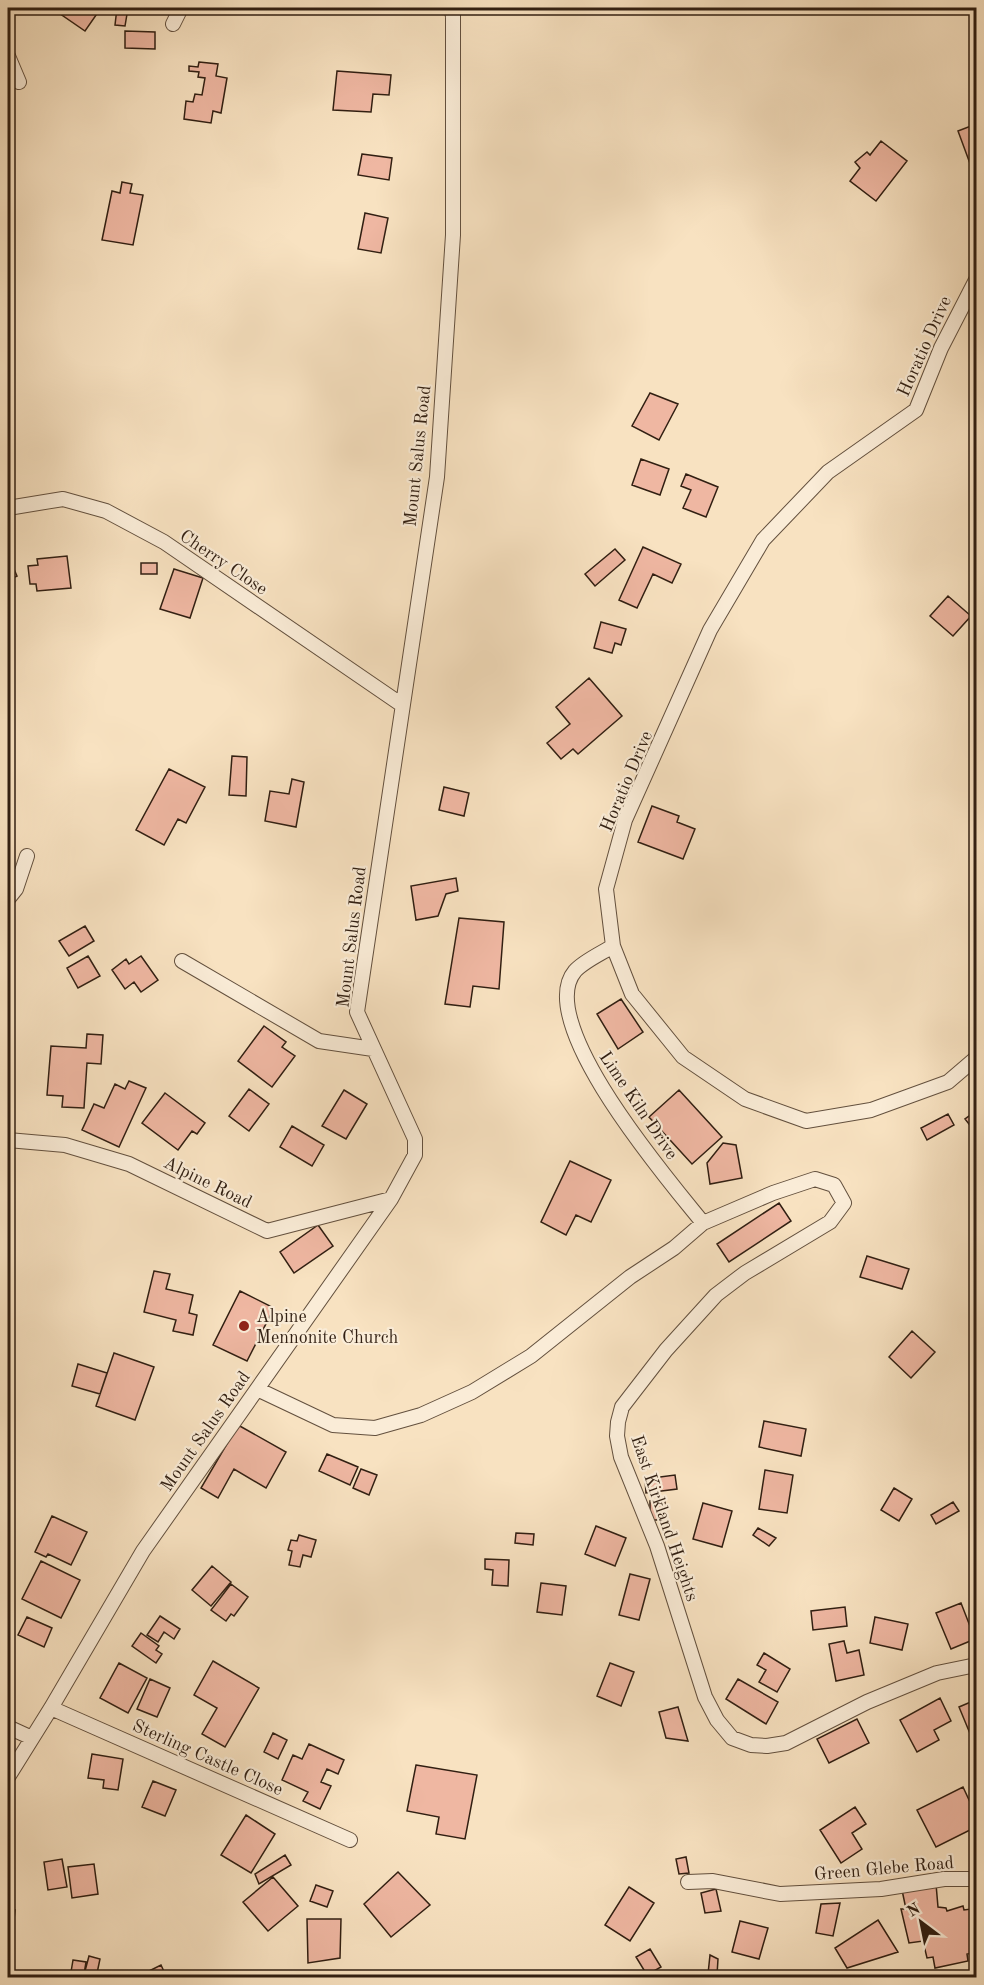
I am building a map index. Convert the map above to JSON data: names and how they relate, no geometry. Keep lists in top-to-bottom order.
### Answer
{
  "streets": {
    "street": [
      "Horatio Drive",
      "Mount Salus Road",
      "Cherry Close",
      "Lime Kiln Drive",
      "Alpine Road",
      "East Kirkland Heights",
      "Sterling Castle Close",
      "Green Glebe Road"
    ]
  },
  "crossings": [
    ["Horatio Drive", "Lime Kiln Drive"],
    ["Mount Salus Road", "Cherry Close"],
    ["Mount Salus Road", "Alpine Road"],
    ["Mount Salus Road", "East Kirkland Heights"],
    ["Mount Salus Road", "Sterling Castle Close"],
    ["Lime Kiln Drive", "East Kirkland Heights"]
  ],
  "places": ["Alpine Mennonite Church"],
  "north": "top left"
}
